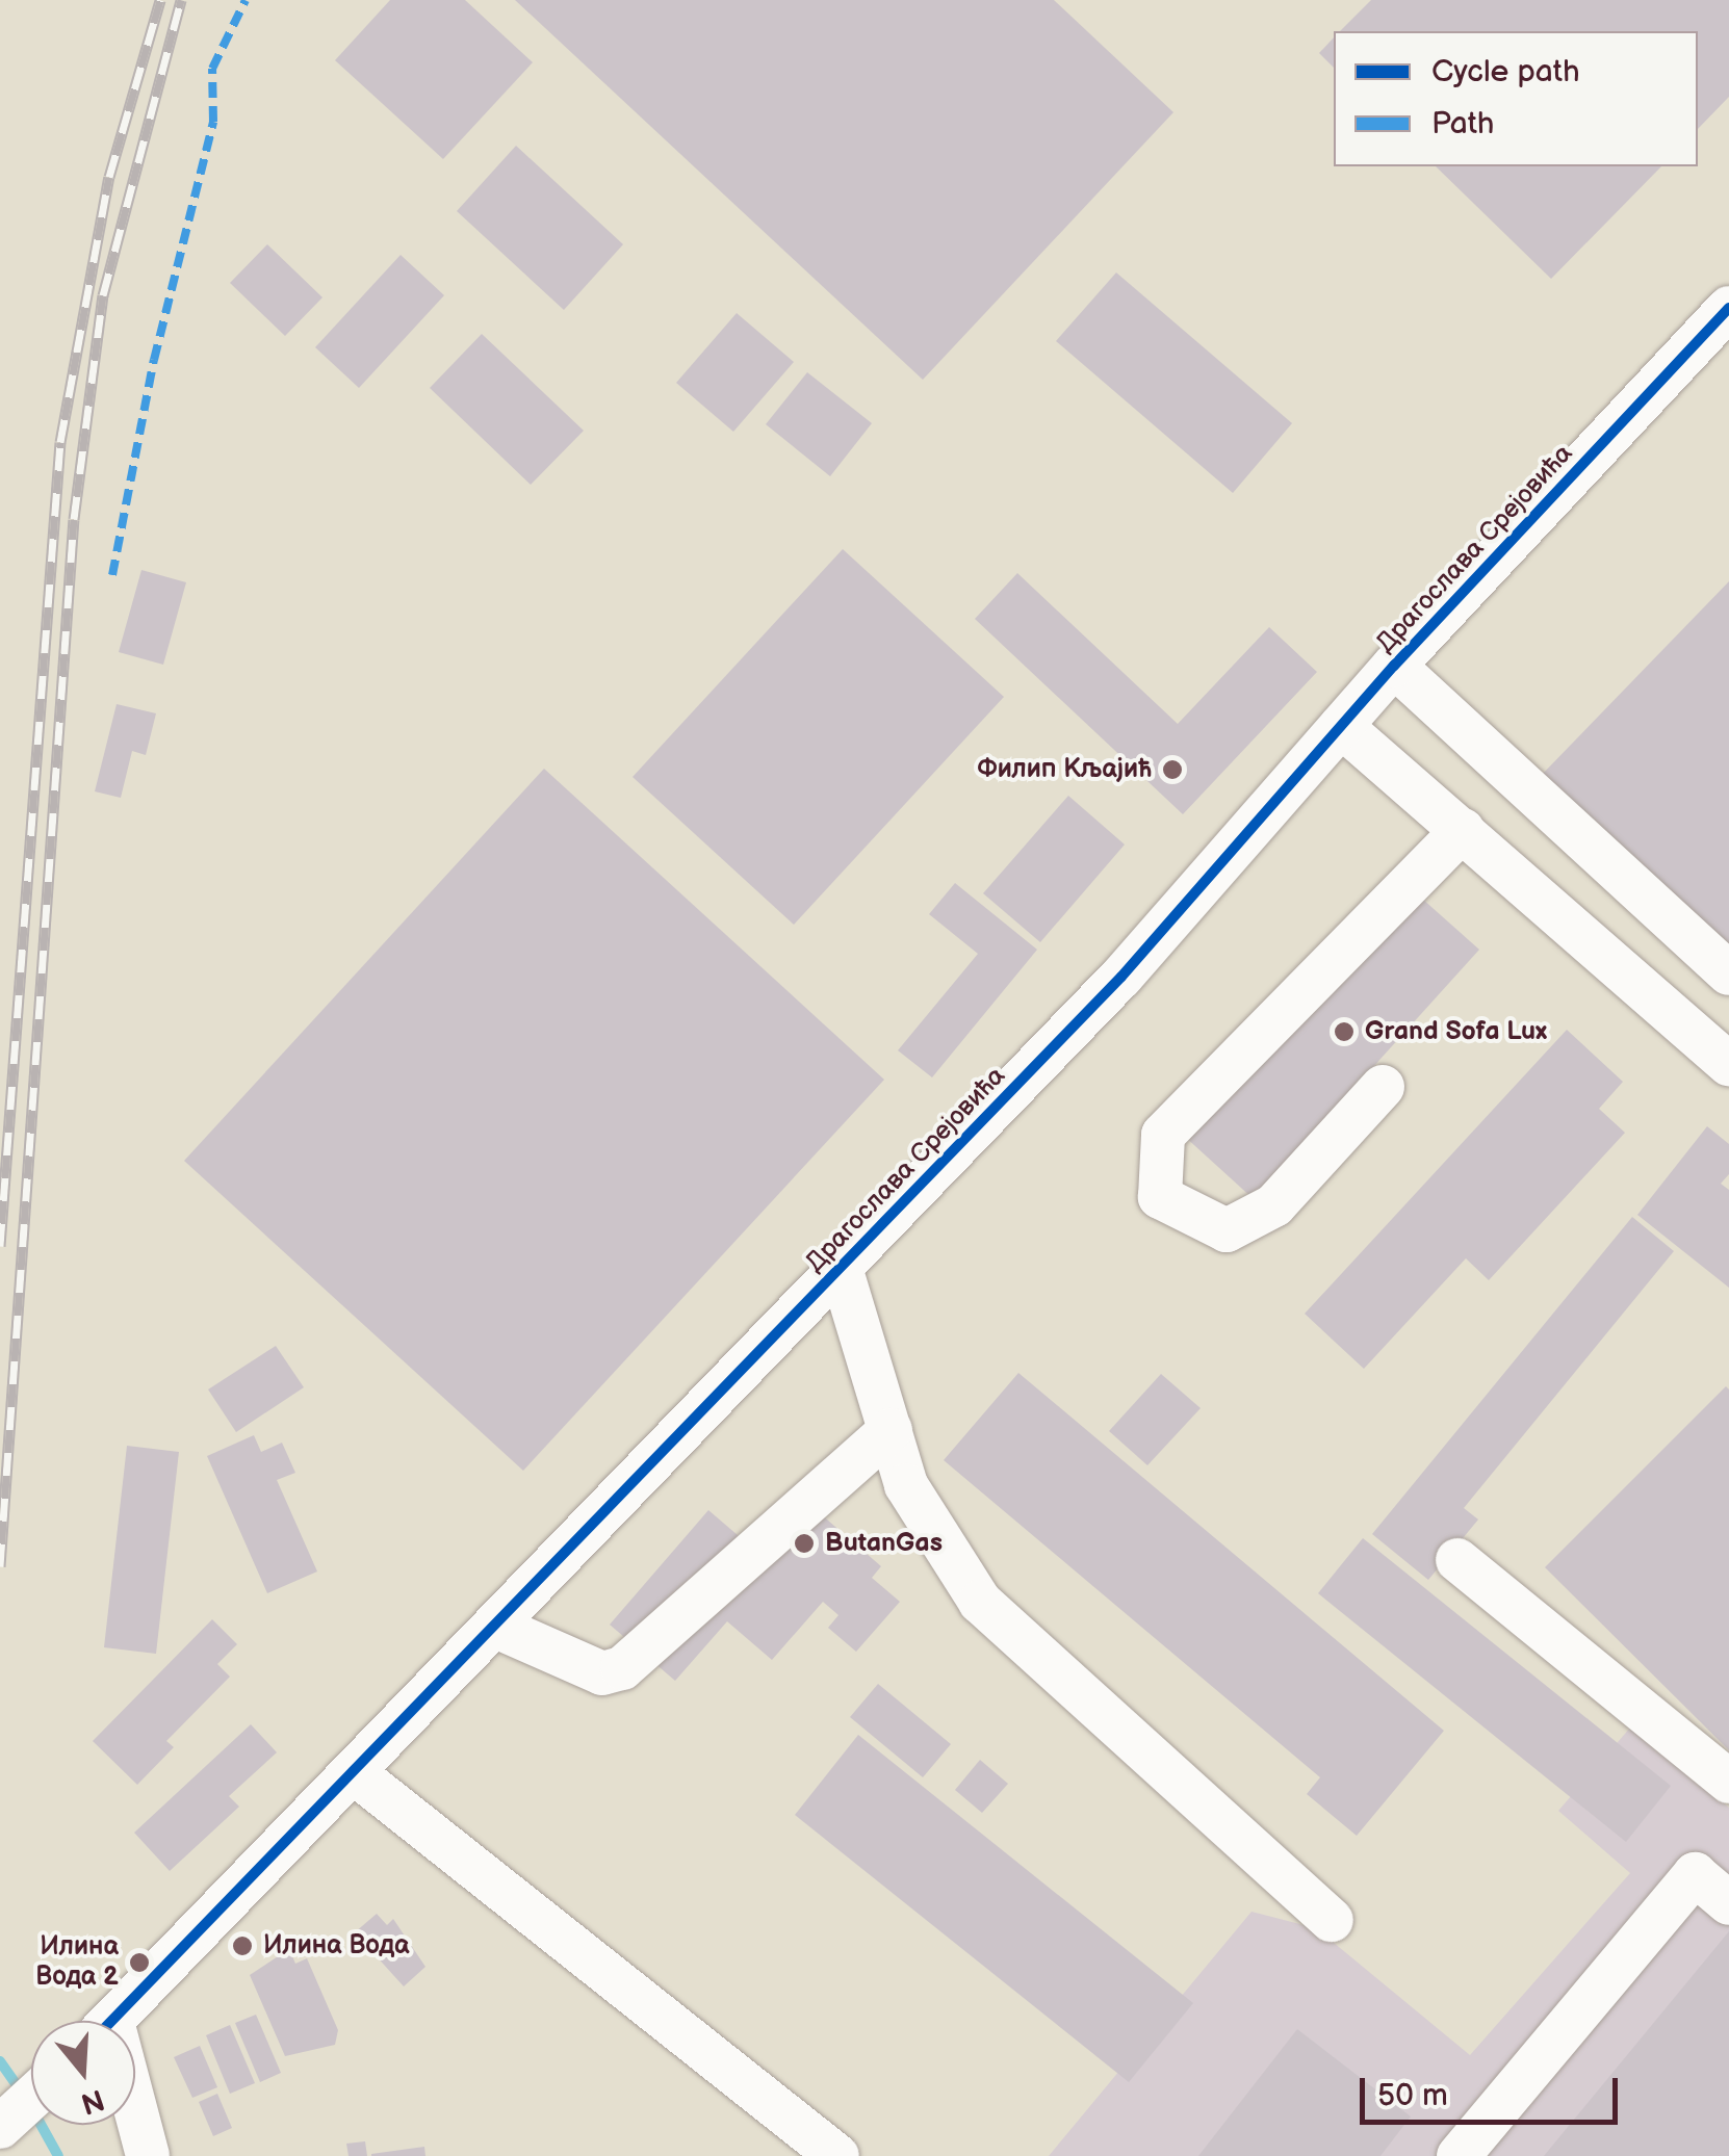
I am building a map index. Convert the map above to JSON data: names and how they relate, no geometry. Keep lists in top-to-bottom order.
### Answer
{
  "streets": {
    "street": ["Драгослава Срејовића"]
  },
  "places": [
    "Филип Кљајић",
    "Grand Sofa Lux",
    "ButanGas",
    "Илина Вода",
    "Илина Вода 2"
  ],
  "legend": ["Cycle path", "Path"],
  "scale_bar": "50 m",
  "north": "bottom"
}
